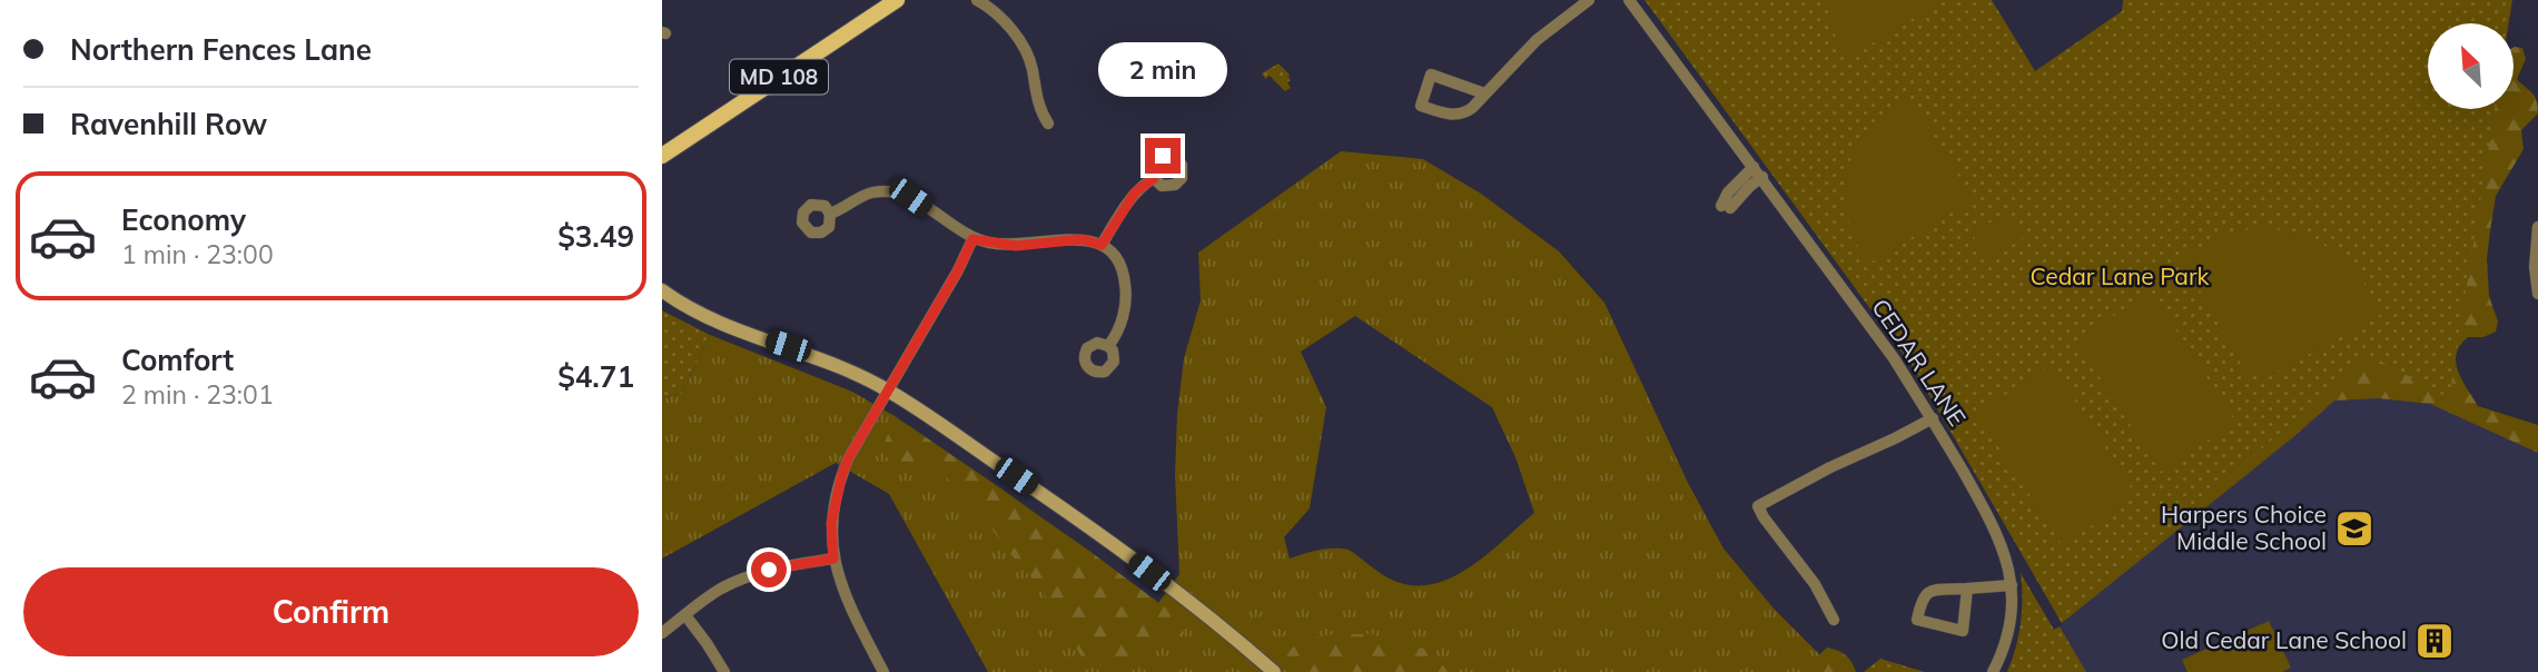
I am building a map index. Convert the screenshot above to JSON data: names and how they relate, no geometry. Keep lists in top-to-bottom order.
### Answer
{
  "streets": {
    "main road": ["MD 108"],
    "street": ["CEDAR LANE"]
  },
  "parks": ["Cedar Lane Park"],
  "places": {
    "school or university": ["Harpers Choice Middle School"],
    "building": ["Old Cedar Lane School"]
  },
  "north": "top left",
  "page": {
    "banner": ["Northern Fences Lane", "Ravenhill Row"],
    "bubble": "2 min",
    "list": [
      {
        "name": "Economy",
        "note": "1 min · 23:00",
        "value": "$3.49"
      },
      {
        "name": "Comfort",
        "note": "2 min · 23:01",
        "value": "$4.71"
      }
    ],
    "buttons": "Confirm"
  }
}
